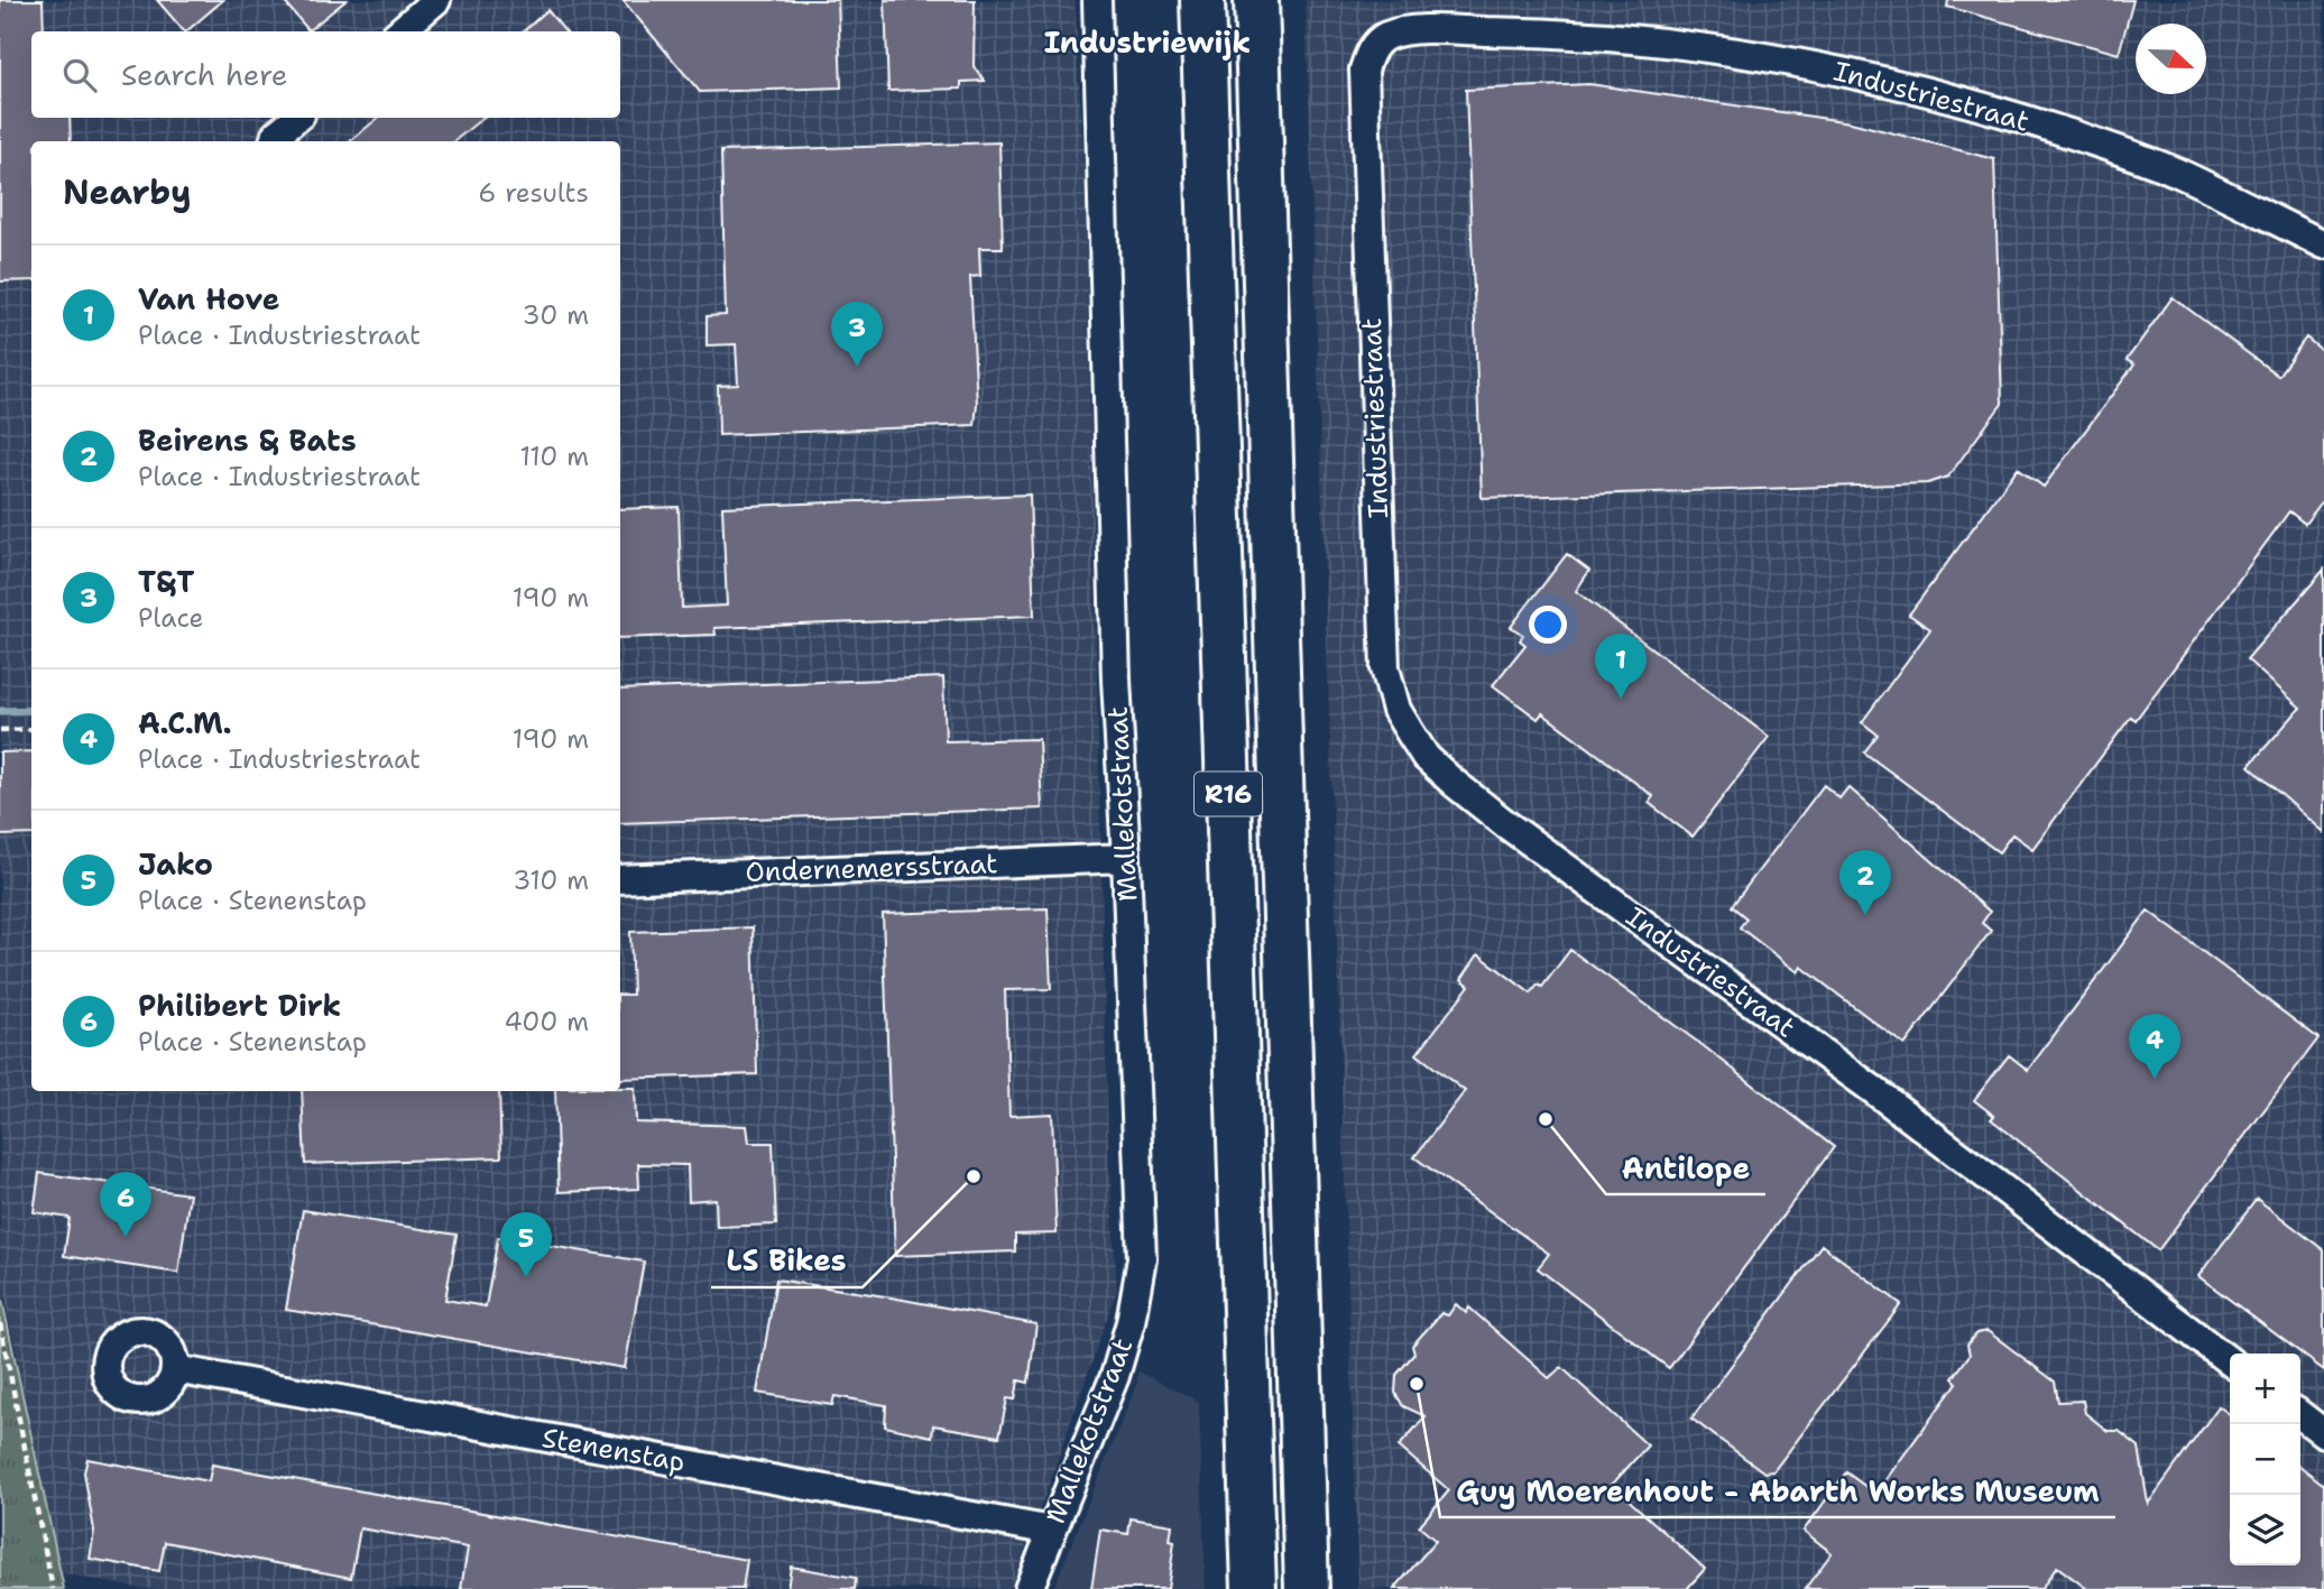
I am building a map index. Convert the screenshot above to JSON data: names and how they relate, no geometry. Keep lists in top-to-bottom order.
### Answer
{
  "streets": {
    "highway": ["R16"],
    "street": [
      "Industriestraat",
      "Mallekotstraat",
      "Ondernemersstraat",
      "Stenenstap"
    ]
  },
  "crossings": [
    ["Mallekotstraat", "Ondernemersstraat"],
    ["Mallekotstraat", "Stenenstap"]
  ],
  "districts": ["Industriewijk"],
  "places": ["Antilope", "LS Bikes", "Guy Moerenhout - Abarth Works Museum"],
  "north": "right",
  "page": {
    "search": "Search here",
    "heading": ["Nearby", "6 results"],
    "list": [
      {
        "mark": "1",
        "name": "Van Hove",
        "note": "Place · Industriestraat",
        "value": "30 m"
      },
      {
        "mark": "2",
        "name": "Beirens & Bats",
        "note": "Place · Industriestraat",
        "value": "110 m"
      },
      {
        "mark": "3",
        "name": "T&T",
        "note": "Place",
        "value": "190 m"
      },
      {
        "mark": "4",
        "name": "A.C.M.",
        "note": "Place · Industriestraat",
        "value": "190 m"
      },
      {
        "mark": "5",
        "name": "Jako",
        "note": "Place · Stenenstap",
        "value": "310 m"
      },
      {
        "mark": "6",
        "name": "Philibert Dirk",
        "note": "Place · Stenenstap",
        "value": "400 m"
      }
    ],
    "pins": [
      "3",
      "1",
      "2",
      "4",
      "6",
      "5"
    ],
    "map_buttons": ["+", "−"]
  }
}
